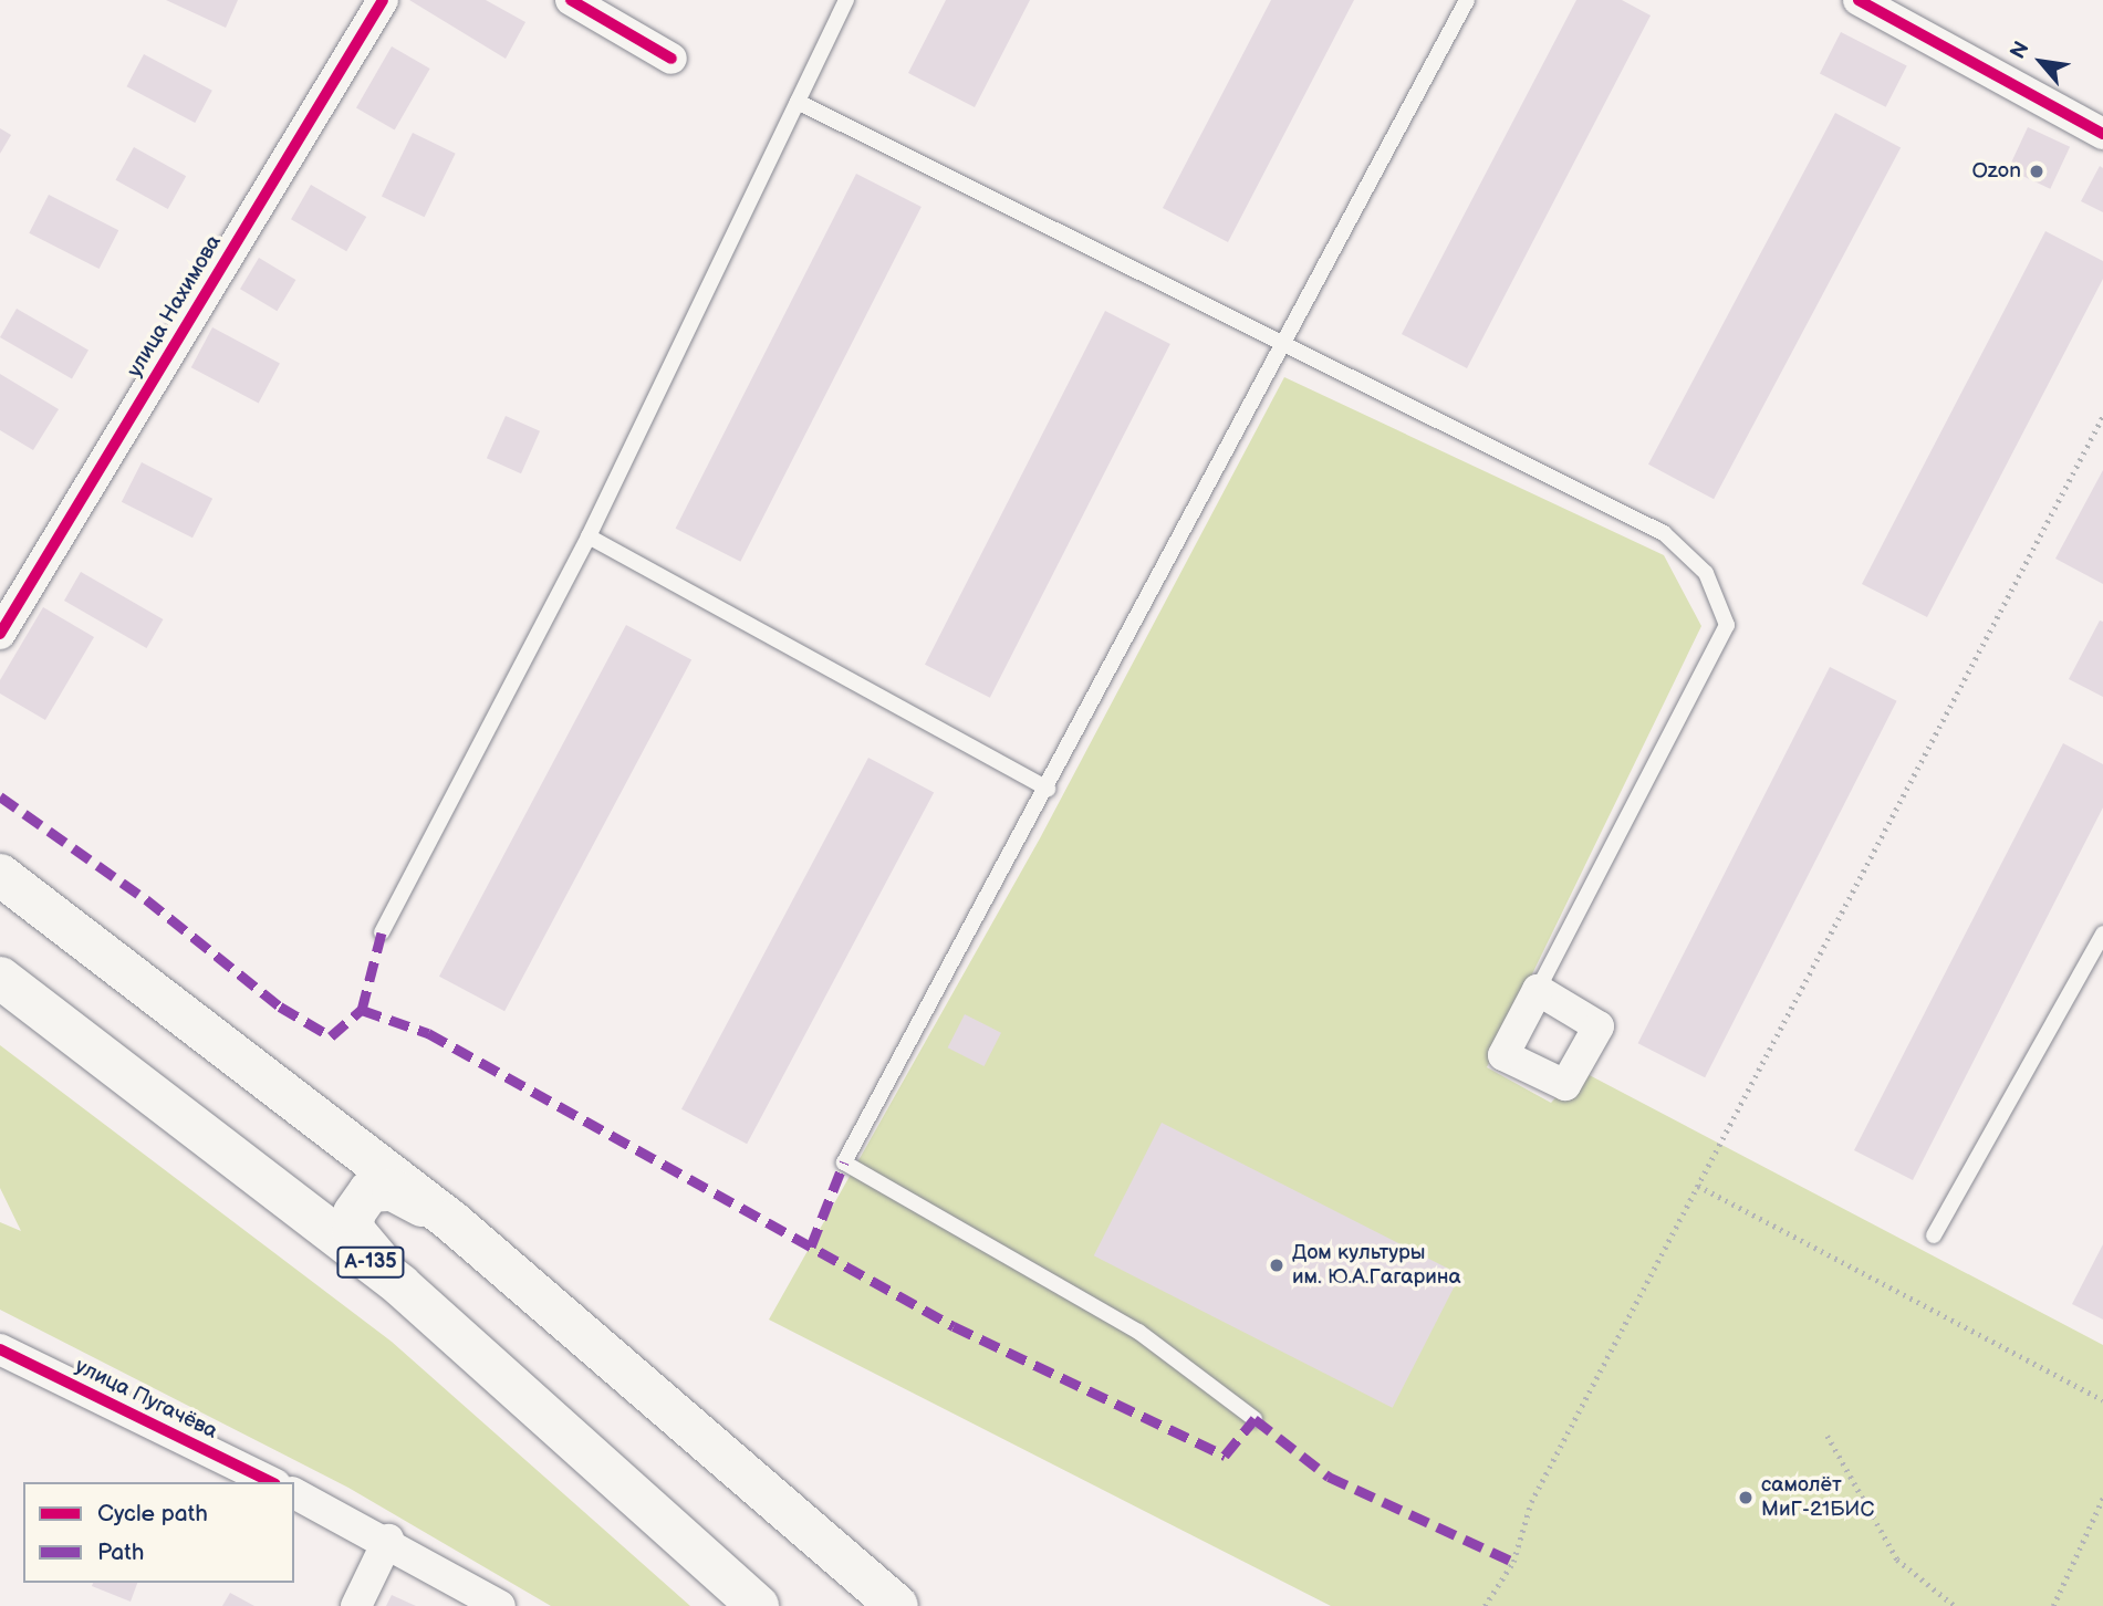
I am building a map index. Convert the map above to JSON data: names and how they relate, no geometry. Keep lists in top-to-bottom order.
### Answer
{
  "streets": {
    "highway": ["А-135"],
    "street": ["улица Нахимова", "улица Пугачёва"]
  },
  "places": ["Ozon", "Дом культуры им. Ю.А.Гагарина", "самолёт МиГ-21БИС"],
  "legend": ["Cycle path", "Path"],
  "north": "top left"
}
